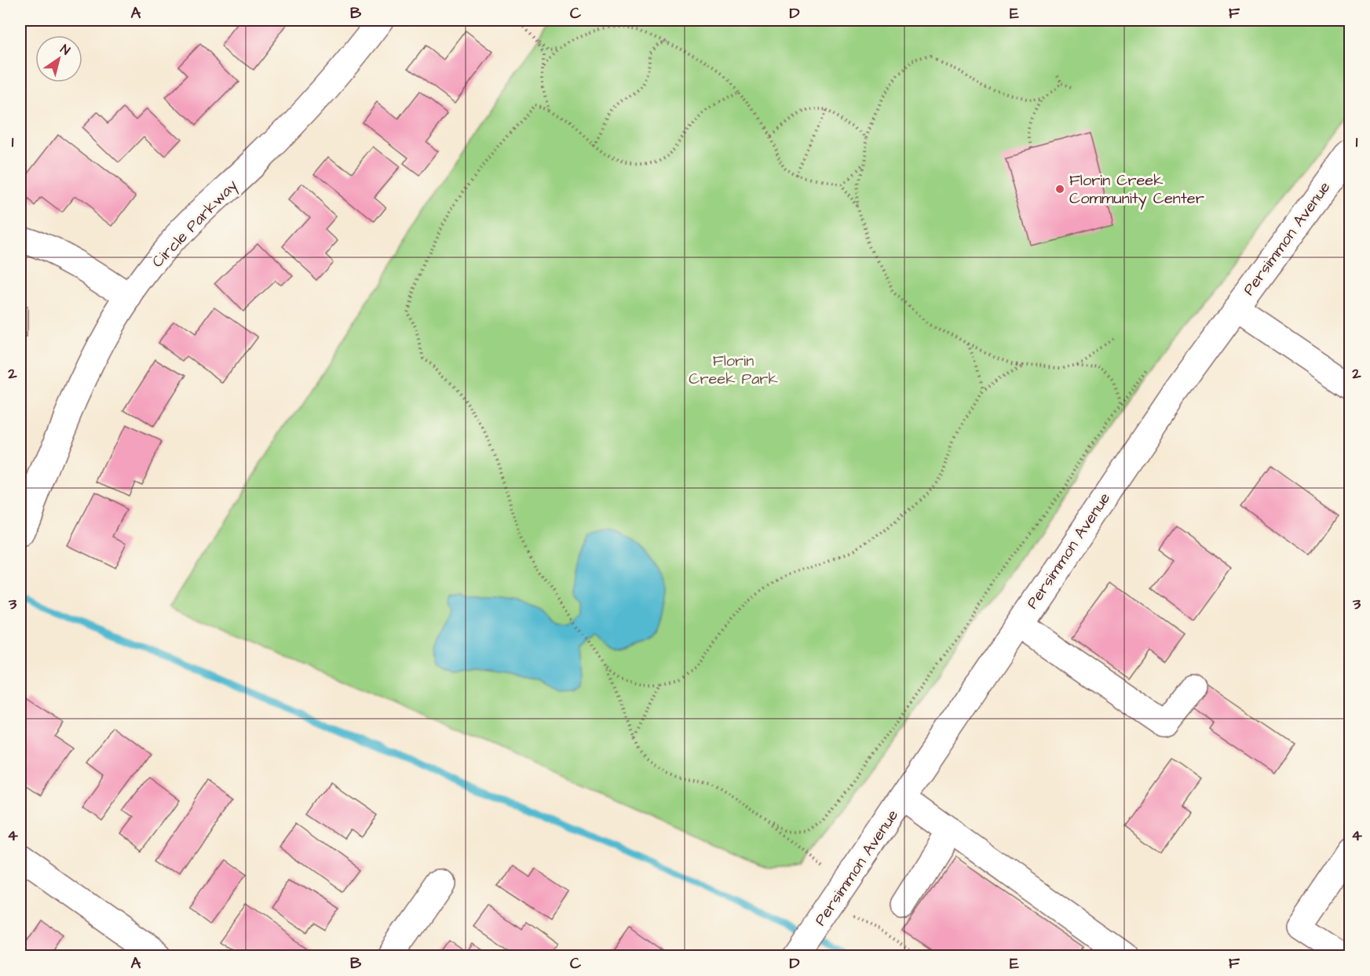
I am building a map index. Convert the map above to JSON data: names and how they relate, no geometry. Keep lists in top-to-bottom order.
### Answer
{
  "streets": {
    "street": ["Circle Parkway", "Persimmon Avenue"]
  },
  "parks": ["Florin Creek Park"],
  "places": ["Florin Creek Community Center"],
  "north": "top right",
  "grid": {
    "columns": [
      "A",
      "B",
      "C",
      "D",
      "E",
      "F"
    ],
    "rows": [
      "1",
      "2",
      "3",
      "4"
    ]
  }
}
